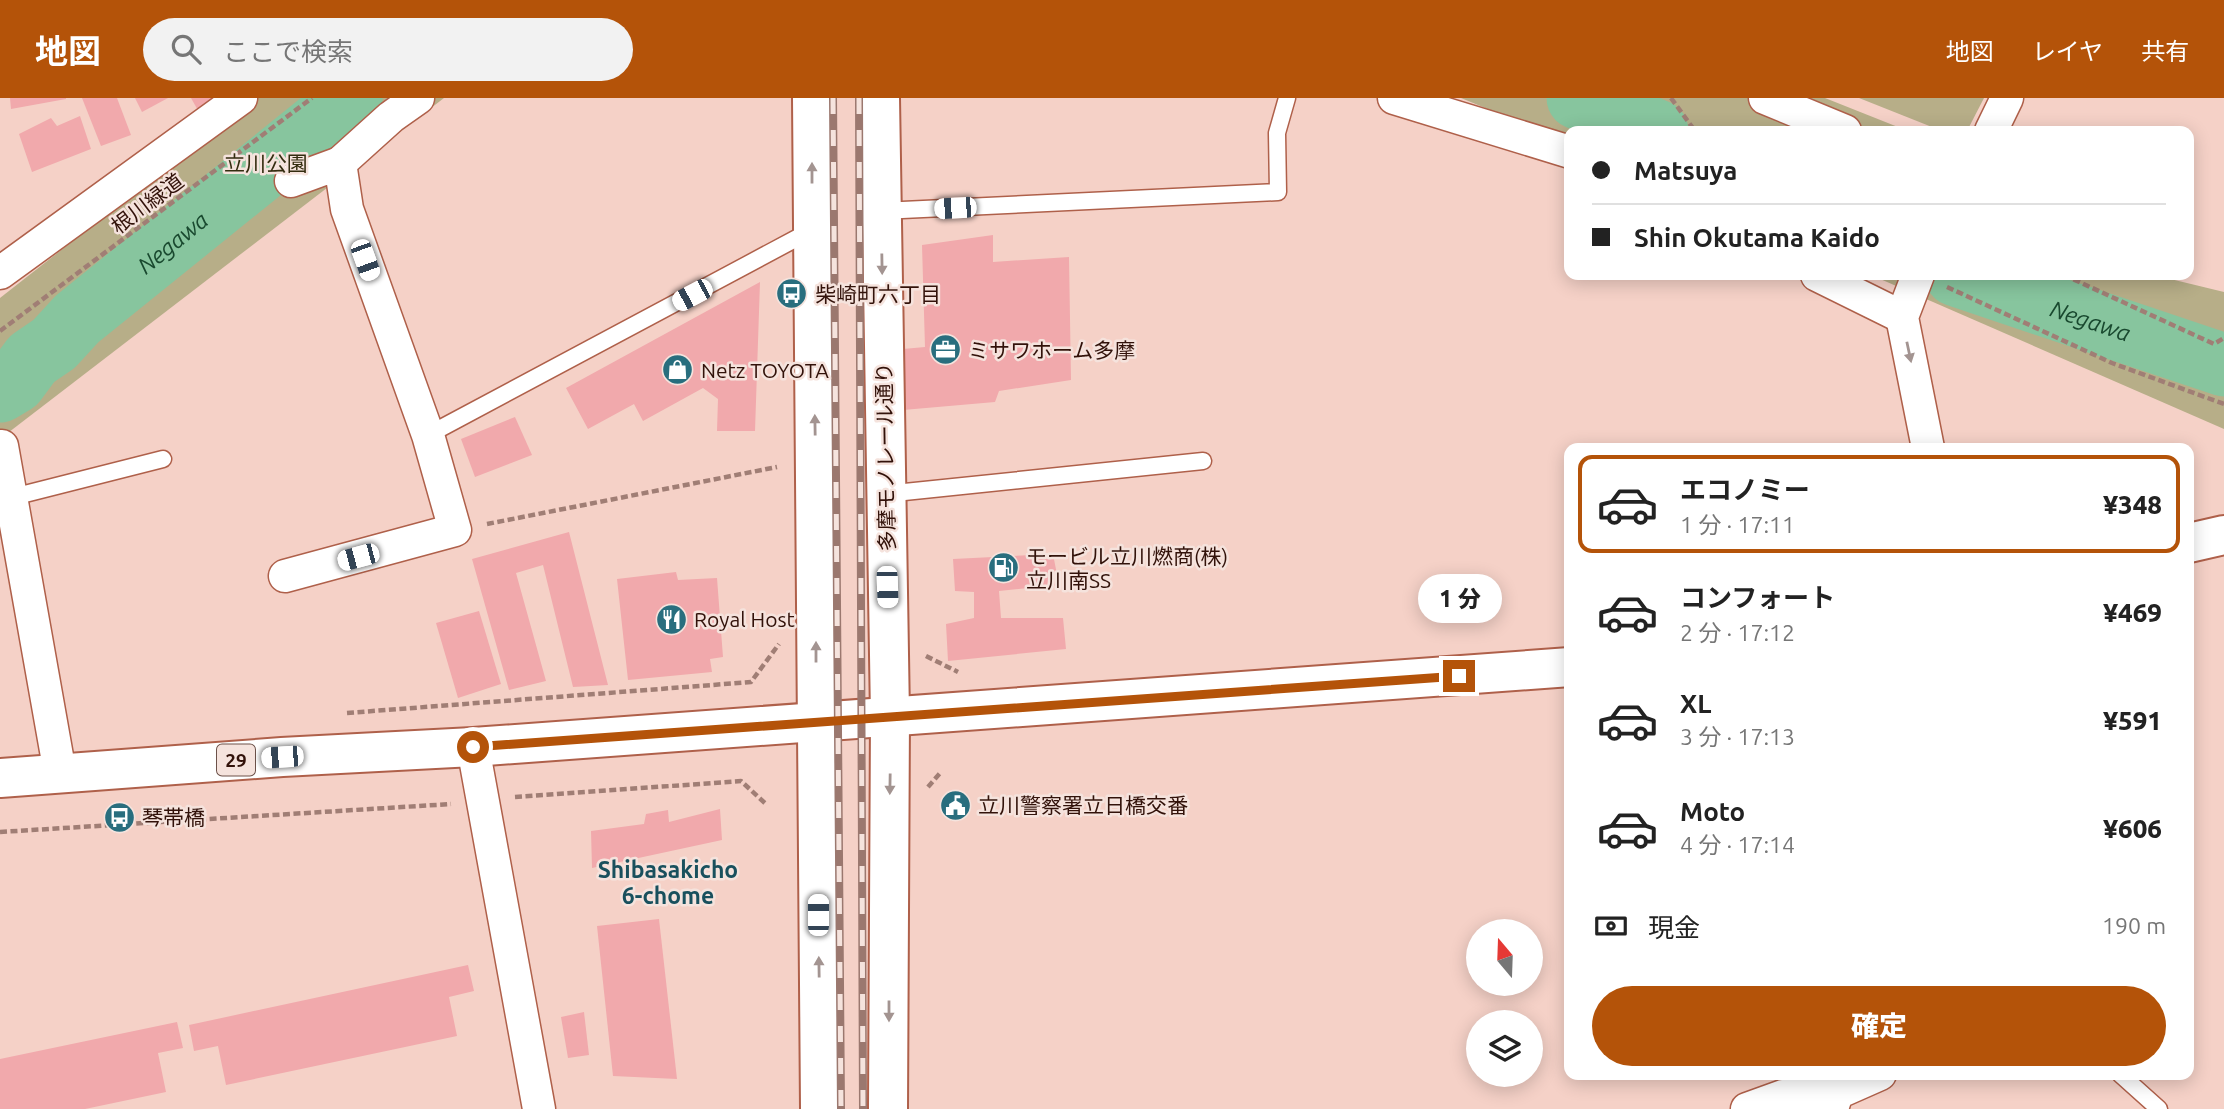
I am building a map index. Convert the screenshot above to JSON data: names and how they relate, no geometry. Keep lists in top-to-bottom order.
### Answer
{
  "streets": {
    "main road": ["多摩モノレール通り", "29"],
    "path": ["根川緑道"]
  },
  "crossings": [
    ["多摩モノレール通り", "29"]
  ],
  "districts": ["Shibasakicho 6-chome"],
  "water": ["Negawa"],
  "parks": ["立川公園"],
  "places": {
    "bus stop": ["柴崎町六丁目", "琴帯橋"],
    "office": ["ミサワホーム多摩"],
    "shop": ["Netz TOYOTA"],
    "fuel station": ["モービル立川燃商(株) 立川南SS"],
    "restaurant": ["Royal Host"],
    "public building": ["立川警察署立日橋交番"]
  },
  "north": "top",
  "page": {
    "header": "地図",
    "search": "ここで検索",
    "nav": ["地図", "レイヤ", "共有"],
    "banner": ["Matsuya", "Shin Okutama Kaido"],
    "list": [
      {
        "name": "エコノミー",
        "note": "1 分 · 17:11",
        "value": "¥348"
      },
      {
        "name": "コンフォート",
        "note": "2 分 · 17:12",
        "value": "¥469"
      },
      {
        "name": "XL",
        "note": "3 分 · 17:13",
        "value": "¥591"
      },
      {
        "name": "Moto",
        "note": "4 分 · 17:14",
        "value": "¥606"
      }
    ],
    "bubble": "1 分",
    "pay": ["現金", "190 m"],
    "buttons": "確定"
  }
}
